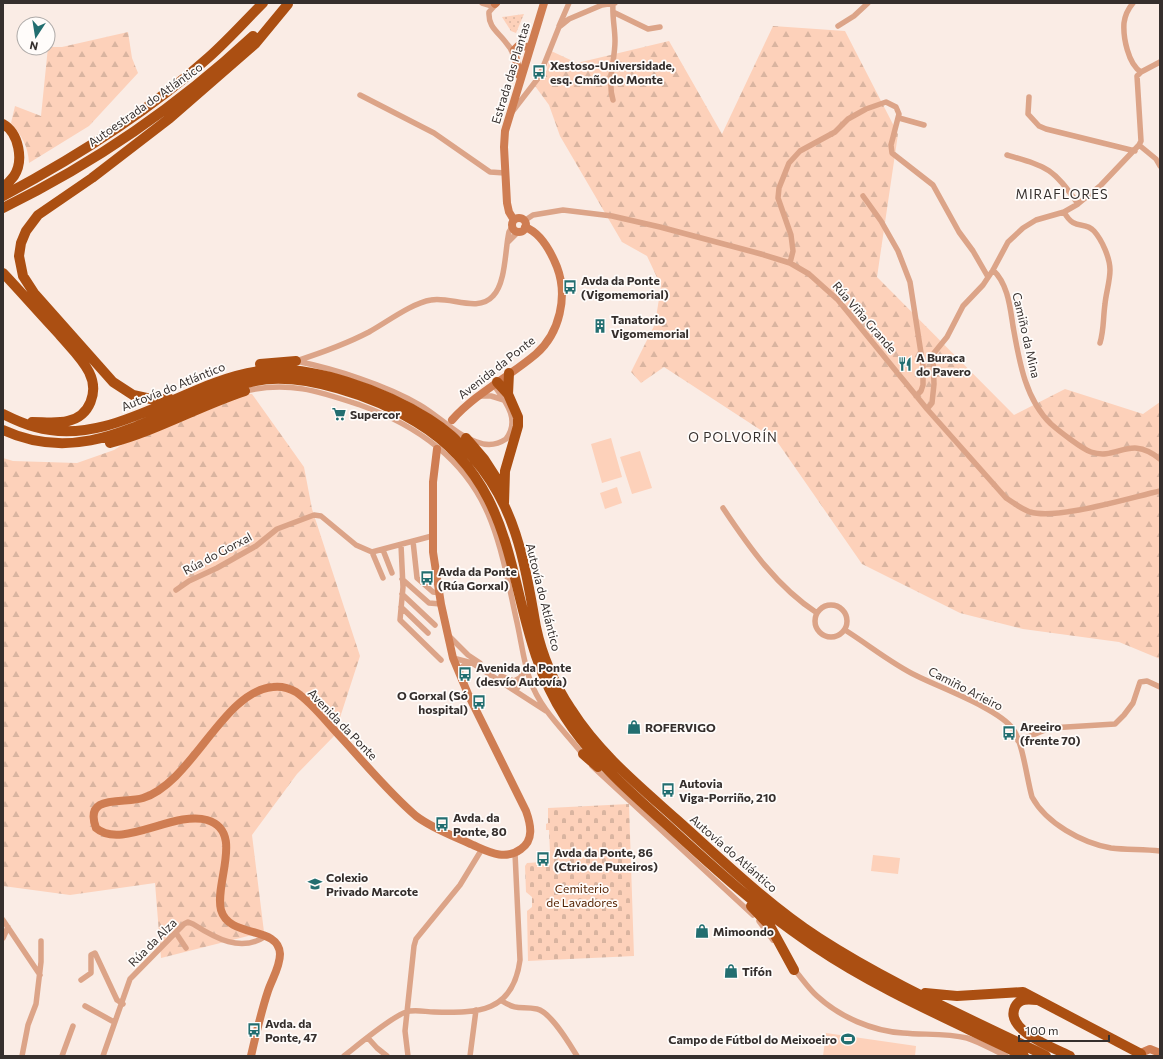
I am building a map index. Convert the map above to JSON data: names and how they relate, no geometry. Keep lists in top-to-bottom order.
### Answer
{
  "streets": {
    "highway": ["Autoestrada do Atlántico", "Autovía do Atlántico"],
    "street": [
      "Estrada das Plantas",
      "Rúa Viña Grande",
      "Camiño da Mina",
      "Avenida da Ponte",
      "Rúa do Gorxal",
      "Camiño Arieiro",
      "Rúa da Alza"
    ]
  },
  "crossings": [
    ["Estrada das Plantas", "Rúa Viña Grande"],
    ["Estrada das Plantas", "Avenida da Ponte"],
    ["Rúa Viña Grande", "Avenida da Ponte"],
    ["Avenida da Ponte", "Rúa da Alza"]
  ],
  "districts": ["MIRAFLORES", "O POLVORÍN"],
  "parks": ["Cemiterio de Lavadores"],
  "places": {
    "bus stop": [
      "Xestoso-Universidade, esq. Cmño do Monte",
      "Avda da Ponte (Vigomemorial)",
      "Avda da Ponte (Rúa Gorxal)",
      "Avenida da Ponte (desvío Autovía)",
      "O Gorxal (Só hospital)",
      "Areeiro (frente 70)",
      "Autovia Viga-Porriño, 210",
      "Avda. da Ponte, 80",
      "Avda da Ponte, 86 (Ctrio de Puxeiros)",
      "Avda. da Ponte, 47"
    ],
    "building": ["Tanatorio Vigomemorial"],
    "restaurant": ["A Buraca do Pavero"],
    "supermarket": ["Supercor"],
    "shop": ["ROFERVIGO", "Mimoondo", "Tifón"],
    "school or university": ["Colexio Privado Marcote"],
    "sports": ["Campo de Fútbol do Meixoeiro"]
  },
  "scale_bar": "100 m",
  "north": "bottom"
}
